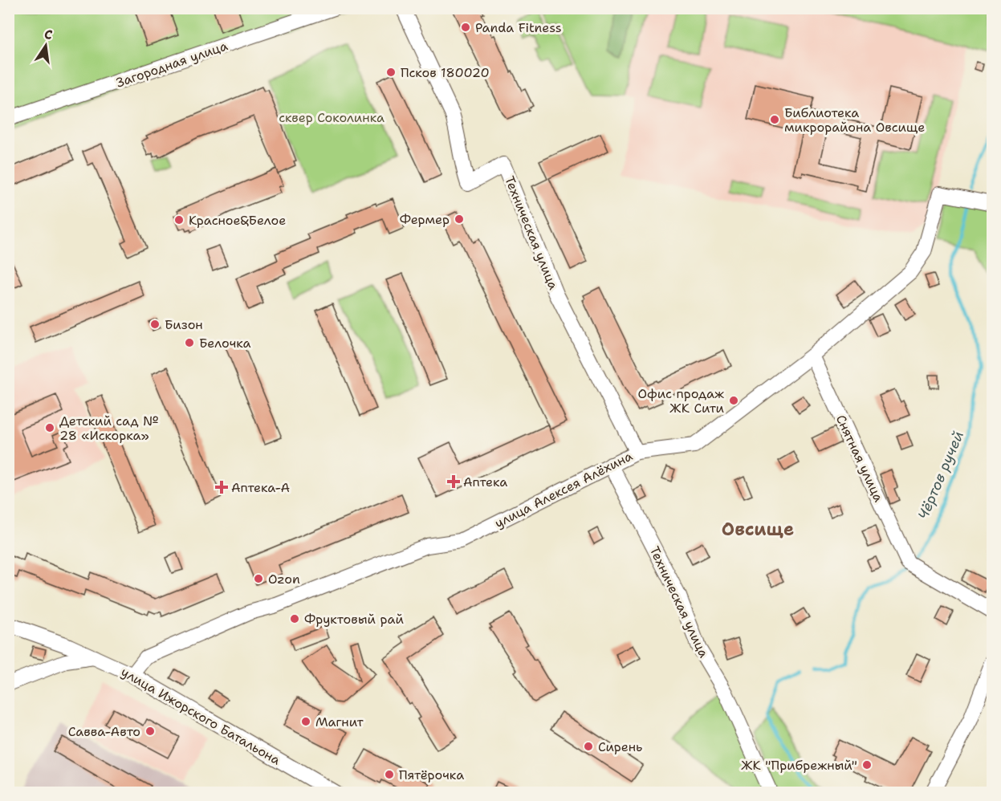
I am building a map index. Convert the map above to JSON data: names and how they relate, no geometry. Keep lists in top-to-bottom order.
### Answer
{
  "streets": {
    "street": [
      "Загородная улица",
      "Техническая улица",
      "Снятная улица",
      "улица Алексея Алёхина",
      "улица Ижорского Батальона"
    ]
  },
  "crossings": [
    ["Техническая улица", "улица Алексея Алёхина"],
    ["Снятная улица", "улица Алексея Алёхина"],
    ["улица Алексея Алёхина", "улица Ижорского Батальона"]
  ],
  "districts": ["Овсище"],
  "water": ["Чёртов ручей"],
  "parks": ["сквер Соколинка"],
  "places": {
    "other": [
      "Panda Fitness",
      "Псков 180020",
      "Библиотека микрорайона Овсище",
      "Фермер",
      "Красное&Белое",
      "Бизон",
      "Белочка",
      "Офис продаж ЖК Сити",
      "Детский сад № 28 «Искорка»",
      "Ozon",
      "Фруктовый рай",
      "Магнит",
      "Савва-Авто",
      "Сирень",
      "ЖК \"Прибрежный\"",
      "Пятёрочка"
    ],
    "health": ["Аптека", "Аптека-А"]
  },
  "north": "top"
}
